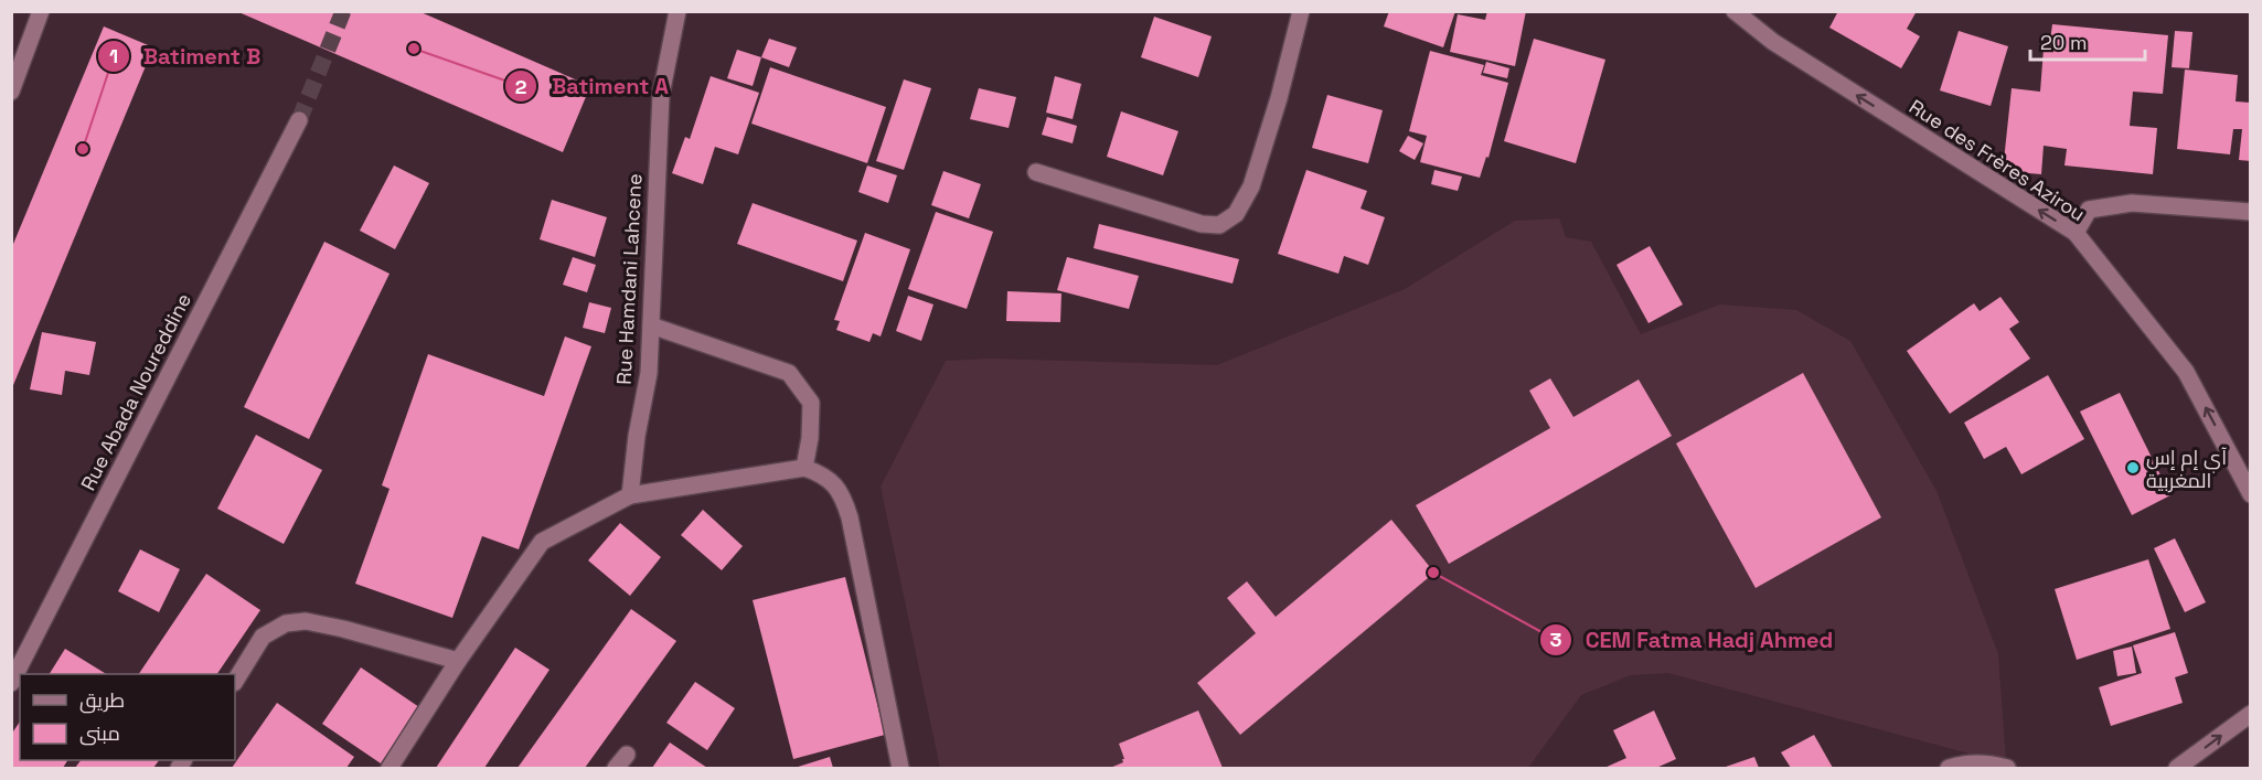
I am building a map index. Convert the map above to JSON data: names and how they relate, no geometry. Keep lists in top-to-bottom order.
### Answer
{
  "streets": {
    "street": ["Rue des Frères Azirou", "Rue Hamdani Lahcene", "Rue Abada Noureddine"]
  },
  "one_way": ["Rue des Frères Azirou"],
  "places": [
    "Batiment A",
    "Batiment B",
    "آي إم إس المغربية",
    "CEM Fatma Hadj Ahmed"
  ],
  "legend": ["طريق", "مبنى"],
  "scale_bar": "20 m"
}
